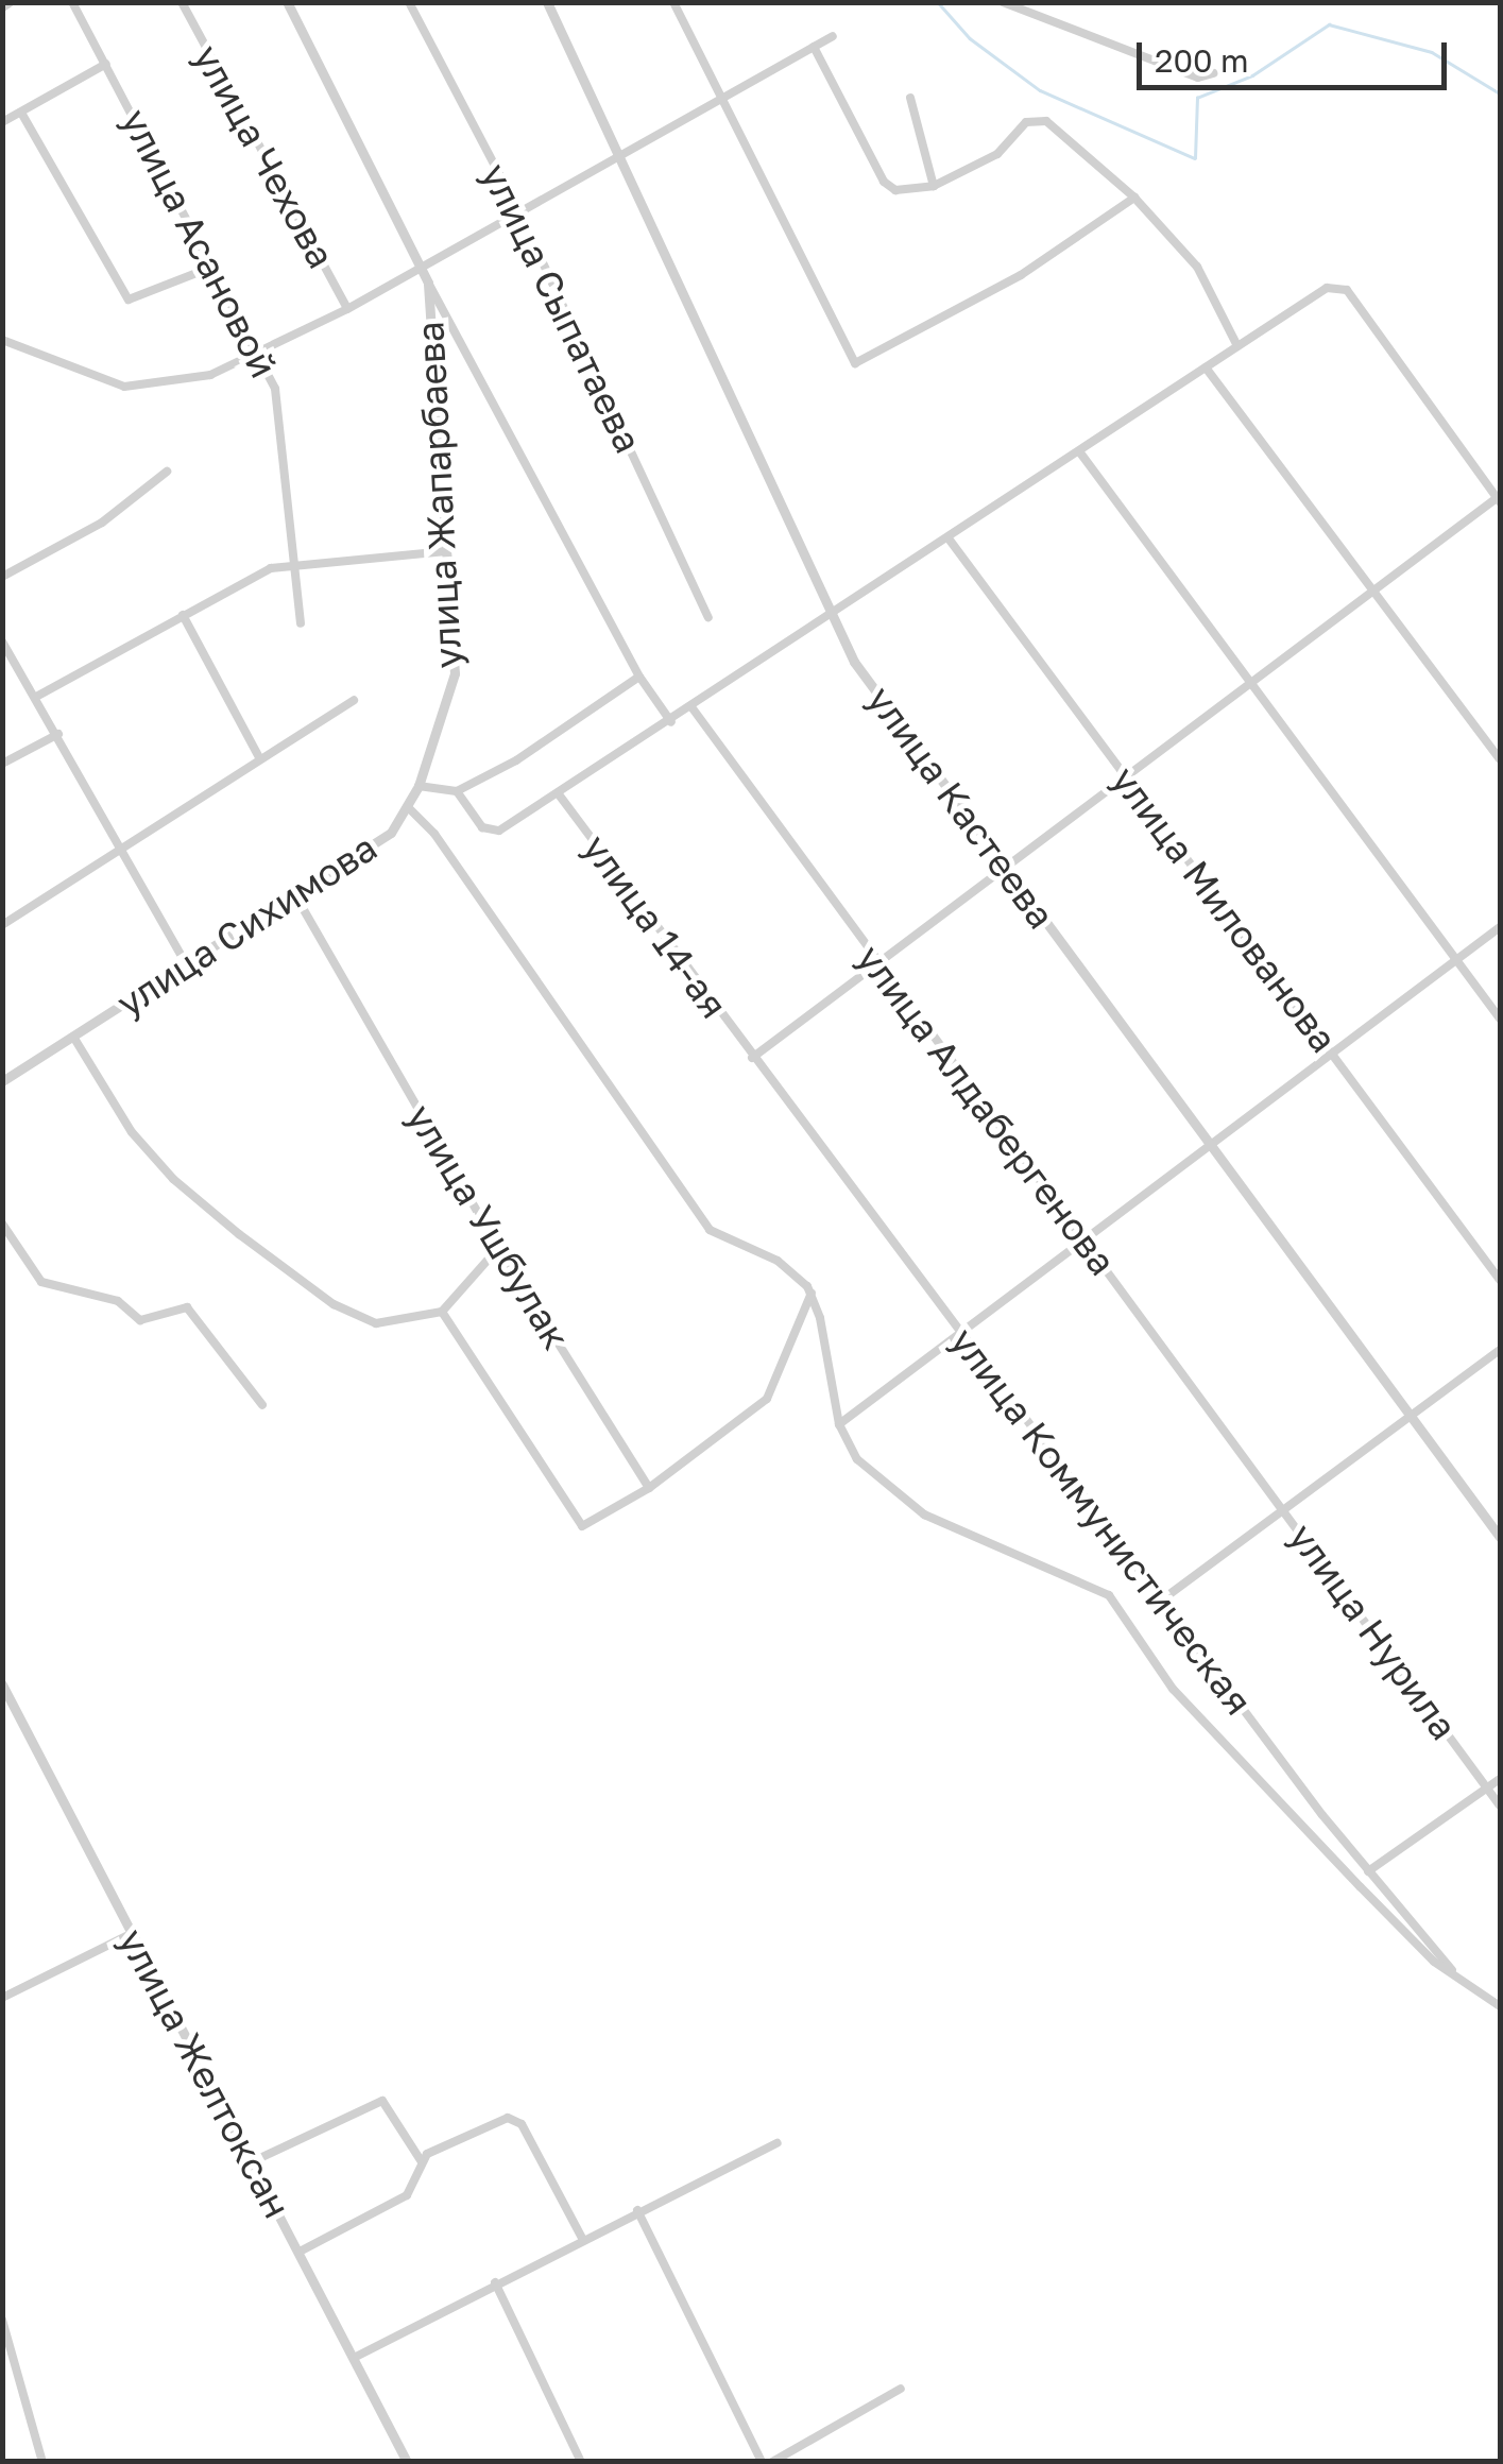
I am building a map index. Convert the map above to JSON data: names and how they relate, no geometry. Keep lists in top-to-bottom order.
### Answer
{
  "streets": {
    "street": [
      "улица Чехова",
      "улица Асановой",
      "улица Сыпатаева",
      "улица Жапарбаева",
      "улица Кастеева",
      "улица Милованова",
      "улица Сихимова",
      "улица 14-ая",
      "улица Алдабергенова",
      "улица Ушбулак",
      "улица Коммунистическая",
      "улица Нурила",
      "улица Желтоксан"
    ]
  },
  "crossings": [
    ["улица Жапарбаева", "улица Сихимова"],
    ["улица Сихимова", "улица Ушбулак"],
    ["улица 14-ая", "улица Коммунистическая"],
    ["улица Алдабергенова", "улица Нурила"]
  ],
  "scale_bar": "200 m"
}
